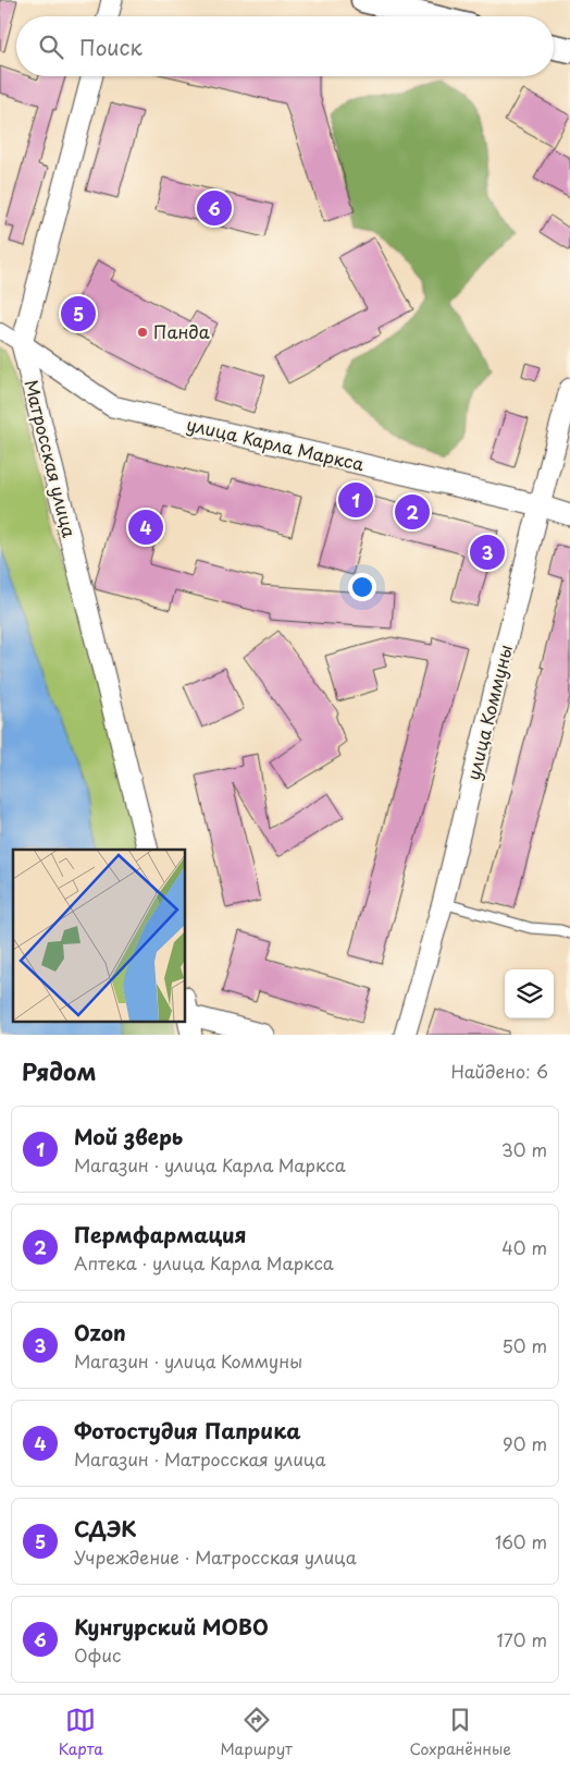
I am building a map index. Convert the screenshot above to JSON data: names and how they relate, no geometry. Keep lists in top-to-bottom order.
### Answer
{
  "streets": {
    "street": ["улица Карла Маркса", "Матросская улица", "улица Коммуны"]
  },
  "crossings": [
    ["улица Карла Маркса", "Матросская улица"],
    ["улица Карла Маркса", "улица Коммуны"]
  ],
  "places": ["Панда"],
  "page": {
    "search": "Поиск",
    "pins": [
      "6",
      "5",
      "1",
      "2",
      "4",
      "3"
    ],
    "heading": ["Рядом", "Найдено: 6"],
    "list": [
      {
        "mark": "1",
        "name": "Мой зверь",
        "note": "Магазин · улица Карла Маркса",
        "value": "30 m"
      },
      {
        "mark": "2",
        "name": "Пермфармация",
        "note": "Аптека · улица Карла Маркса",
        "value": "40 m"
      },
      {
        "mark": "3",
        "name": "Ozon",
        "note": "Магазин · улица Коммуны",
        "value": "50 m"
      },
      {
        "mark": "4",
        "name": "Фотостудия Паприка",
        "note": "Магазин · Матросская улица",
        "value": "90 m"
      },
      {
        "mark": "5",
        "name": "СДЭК",
        "note": "Учреждение · Матросская улица",
        "value": "160 m"
      },
      {
        "mark": "6",
        "name": "Кунгурский МОВО",
        "note": "Офис",
        "value": "170 m"
      }
    ],
    "nav": ["Карта", "Маршрут", "Сохранённые"]
  }
}
